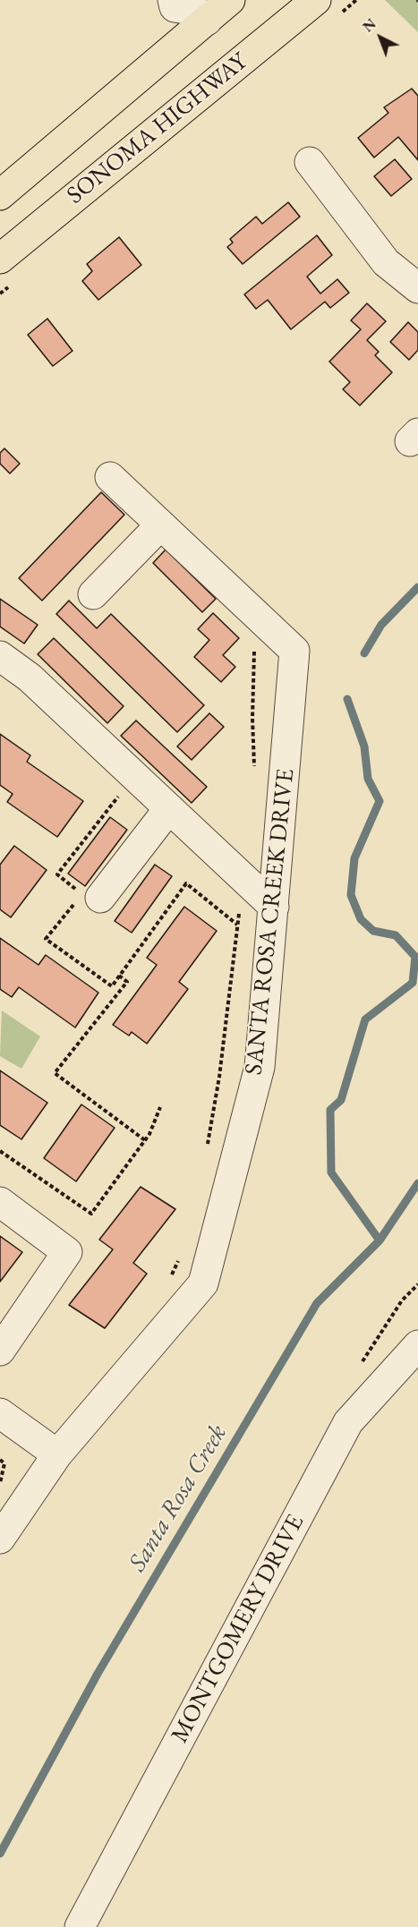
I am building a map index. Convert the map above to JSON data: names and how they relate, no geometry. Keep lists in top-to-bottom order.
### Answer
{
  "streets": {
    "main road": ["SONOMA HIGHWAY"],
    "street": ["SANTA ROSA CREEK DRIVE", "MONTGOMERY DRIVE"]
  },
  "water": ["Santa Rosa Creek"],
  "north": "top left"
}
